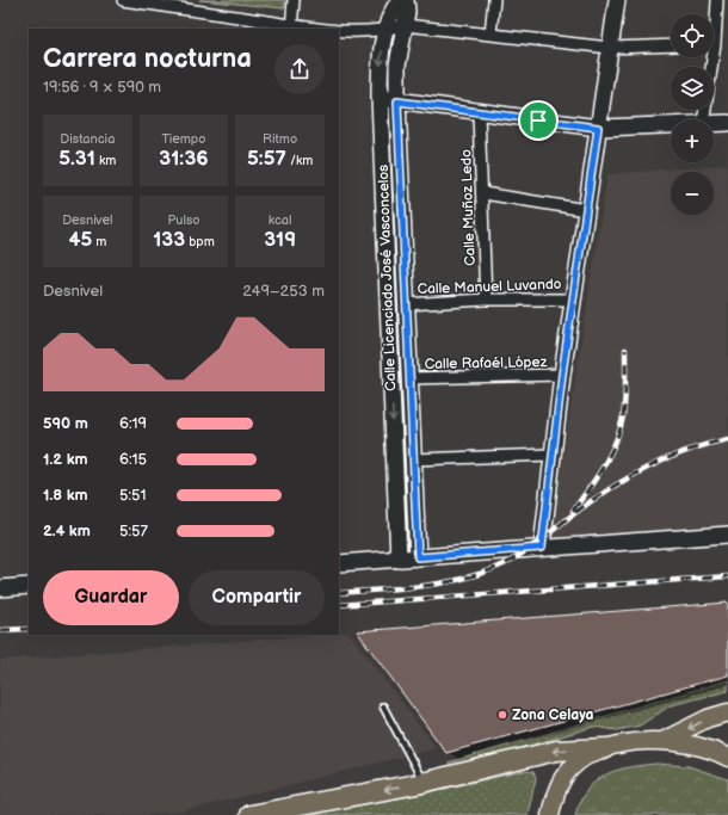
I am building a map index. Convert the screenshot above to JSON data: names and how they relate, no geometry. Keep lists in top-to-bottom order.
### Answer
{
  "streets": {
    "street": [
      "Calle Muñoz Ledo",
      "Calle Licenciado José Vasconcelos",
      "Calle Manuel Luvando",
      "Calle Rafaél López"
    ]
  },
  "crossings": [
    ["Calle Muñoz Ledo", "Calle Manuel Luvando"],
    ["Calle Licenciado José Vasconcelos", "Calle Manuel Luvando"],
    ["Calle Licenciado José Vasconcelos", "Calle Rafaél López"]
  ],
  "places": ["Zona Celaya"],
  "page": {
    "map_buttons": ["+", "−"],
    "heading": ["Carrera nocturna", "19:56 · 9 × 590 m"],
    "stats": [
      ["Distancia", "5.31 km"],
      ["Tiempo", "31:36"],
      ["Ritmo", "5:57 /km"],
      ["Desnivel", "45 m"],
      ["Pulso", "133 bpm"],
      ["kcal", "319"]
    ],
    "chart": ["Desnivel", "249–253 m"],
    "list": [
      {
        "name": "590 m",
        "note": "6:19"
      },
      {
        "name": "1.2 km",
        "note": "6:15"
      },
      {
        "name": "1.8 km",
        "note": "5:51"
      },
      {
        "name": "2.4 km",
        "note": "5:57"
      }
    ],
    "buttons": ["Guardar", "Compartir"]
  }
}
